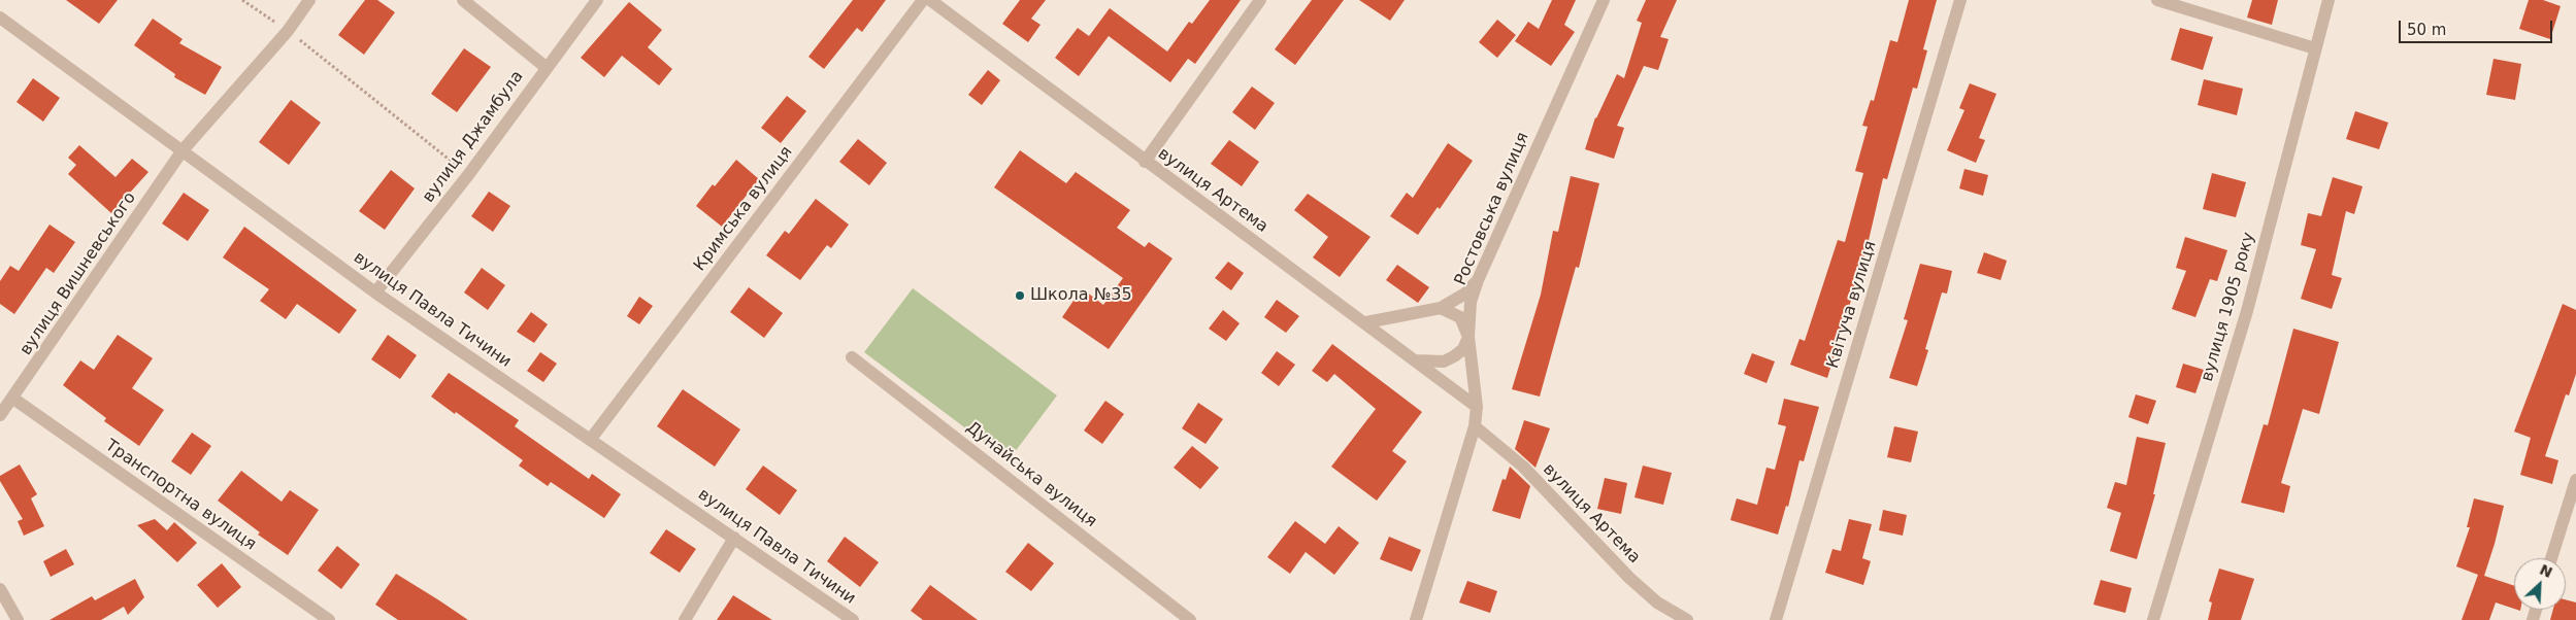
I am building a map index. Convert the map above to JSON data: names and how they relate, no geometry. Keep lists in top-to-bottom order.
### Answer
{
  "streets": {
    "street": [
      "вулиця Джамбула",
      "вулиця Артема",
      "Кримська вулиця",
      "Ростовська вулиця",
      "вулиця Вишневського",
      "Квітуча вулиця",
      "вулиця 1905 року",
      "вулиця Павла Тичини",
      "Дунайська вулиця",
      "Транспортна вулиця"
    ]
  },
  "crossings": [
    ["вулиця Джамбула", "вулиця Павла Тичини"],
    ["вулиця Артема", "Ростовська вулиця"],
    ["Кримська вулиця", "вулиця Павла Тичини"],
    ["вулиця Вишневського", "вулиця Павла Тичини"],
    ["вулиця Вишневського", "Транспортна вулиця"]
  ],
  "places": ["Школа №35"],
  "scale_bar": "50 m",
  "north": "top right"
}
